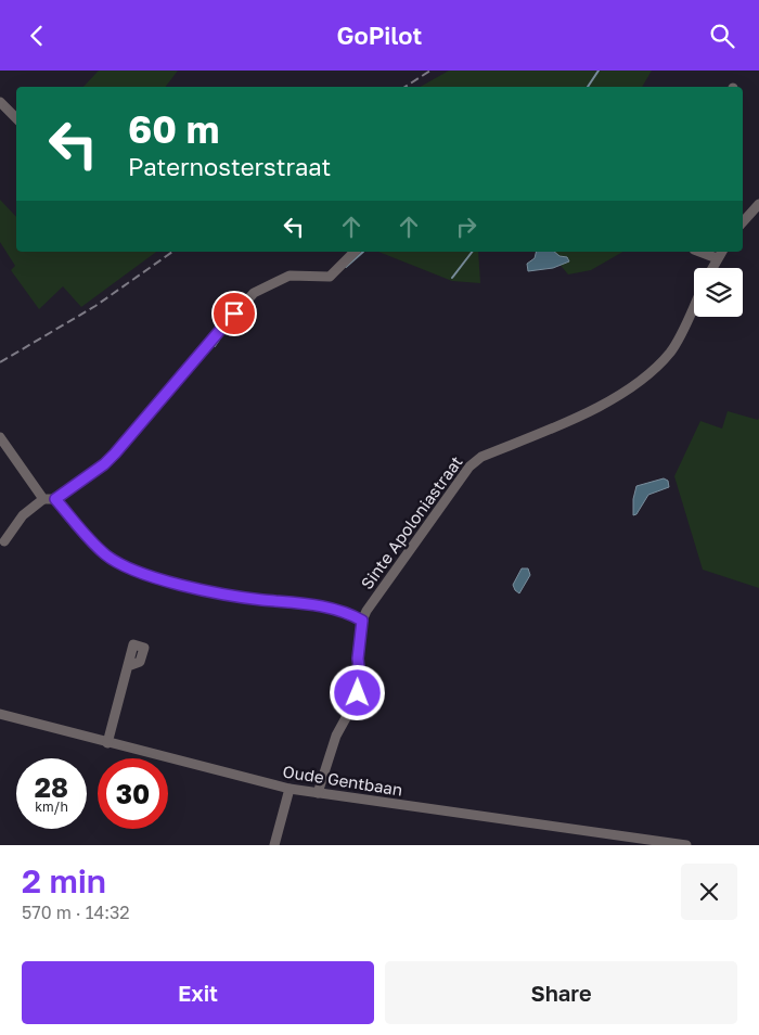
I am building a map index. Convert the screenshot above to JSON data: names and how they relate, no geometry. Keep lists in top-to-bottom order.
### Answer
{
  "streets": {
    "street": ["Sinte Apoloniastraat", "Oude Gentbaan"]
  },
  "crossings": [
    ["Sinte Apoloniastraat", "Oude Gentbaan"]
  ],
  "page": {
    "header": "GoPilot",
    "turn": ["60 m", "Paternosterstraat"],
    "speed": "28 km/h",
    "limit": "30",
    "heading": ["2 min", "570 m · 14:32"],
    "buttons": ["Exit", "Share"]
  }
}
